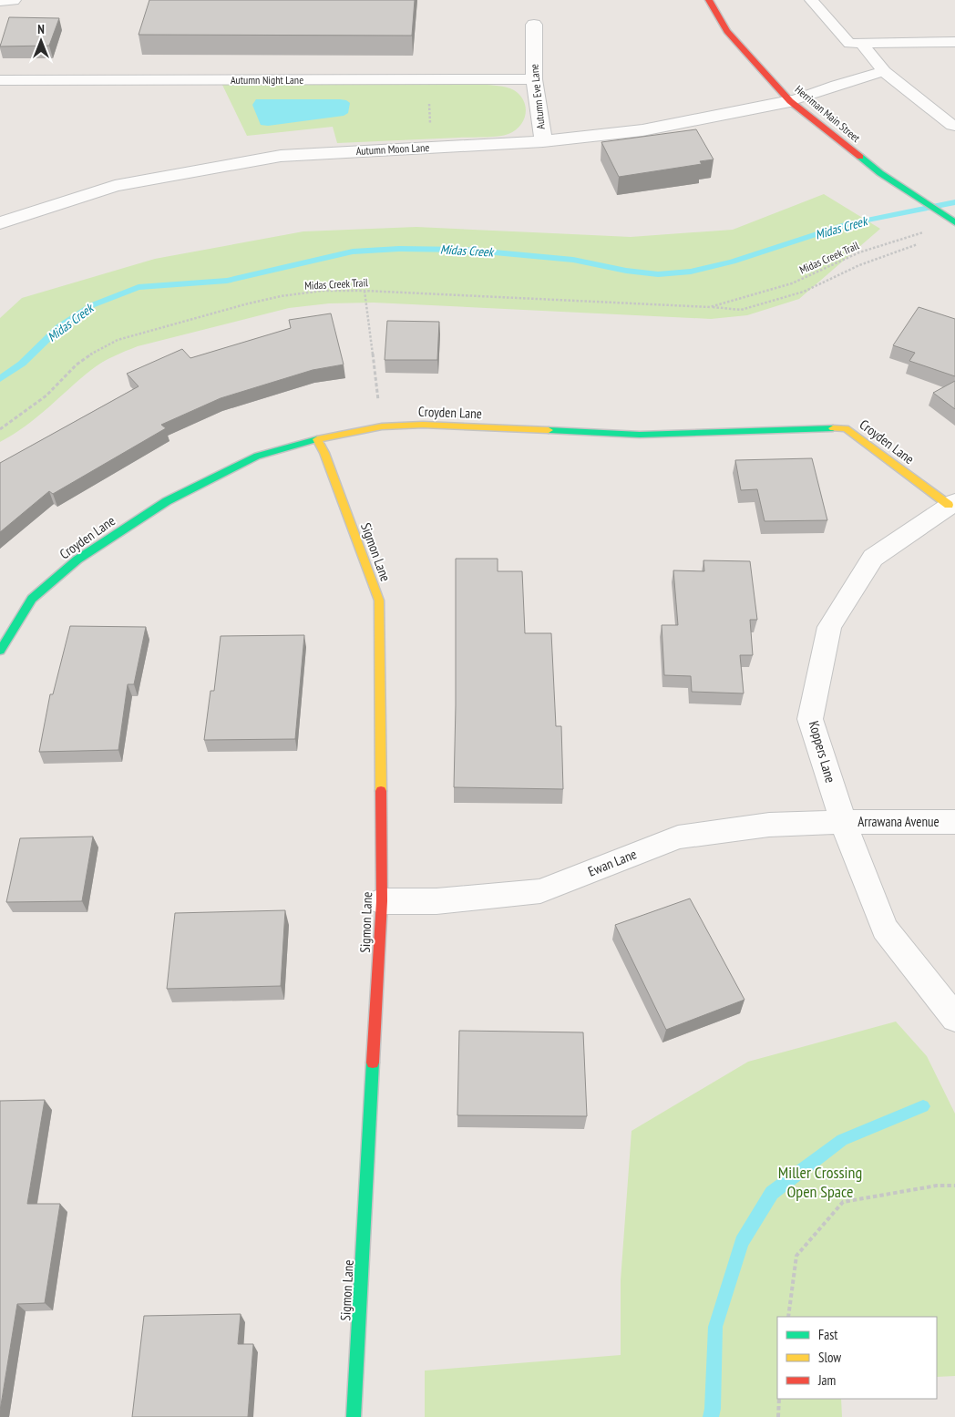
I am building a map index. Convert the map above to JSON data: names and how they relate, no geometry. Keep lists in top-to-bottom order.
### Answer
{
  "streets": {
    "street": [
      "Autumn Night Lane",
      "Autumn Eve Lane",
      "Herriman Main Street",
      "Autumn Moon Lane",
      "Croyden Lane",
      "Sigmon Lane",
      "Koppers Lane",
      "Arrawana Avenue",
      "Ewan Lane"
    ],
    "path": ["Midas Creek Trail"]
  },
  "crossings": [
    ["Autumn Night Lane", "Autumn Eve Lane"],
    ["Autumn Eve Lane", "Autumn Moon Lane"],
    ["Herriman Main Street", "Autumn Moon Lane"],
    ["Croyden Lane", "Sigmon Lane"],
    ["Croyden Lane", "Koppers Lane"],
    ["Sigmon Lane", "Ewan Lane"],
    ["Koppers Lane", "Arrawana Avenue"],
    ["Koppers Lane", "Ewan Lane"],
    ["Arrawana Avenue", "Ewan Lane"]
  ],
  "water": ["Midas Creek"],
  "parks": ["Miller Crossing Open Space"],
  "legend": ["Fast", "Slow", "Jam"],
  "north": "top"
}
